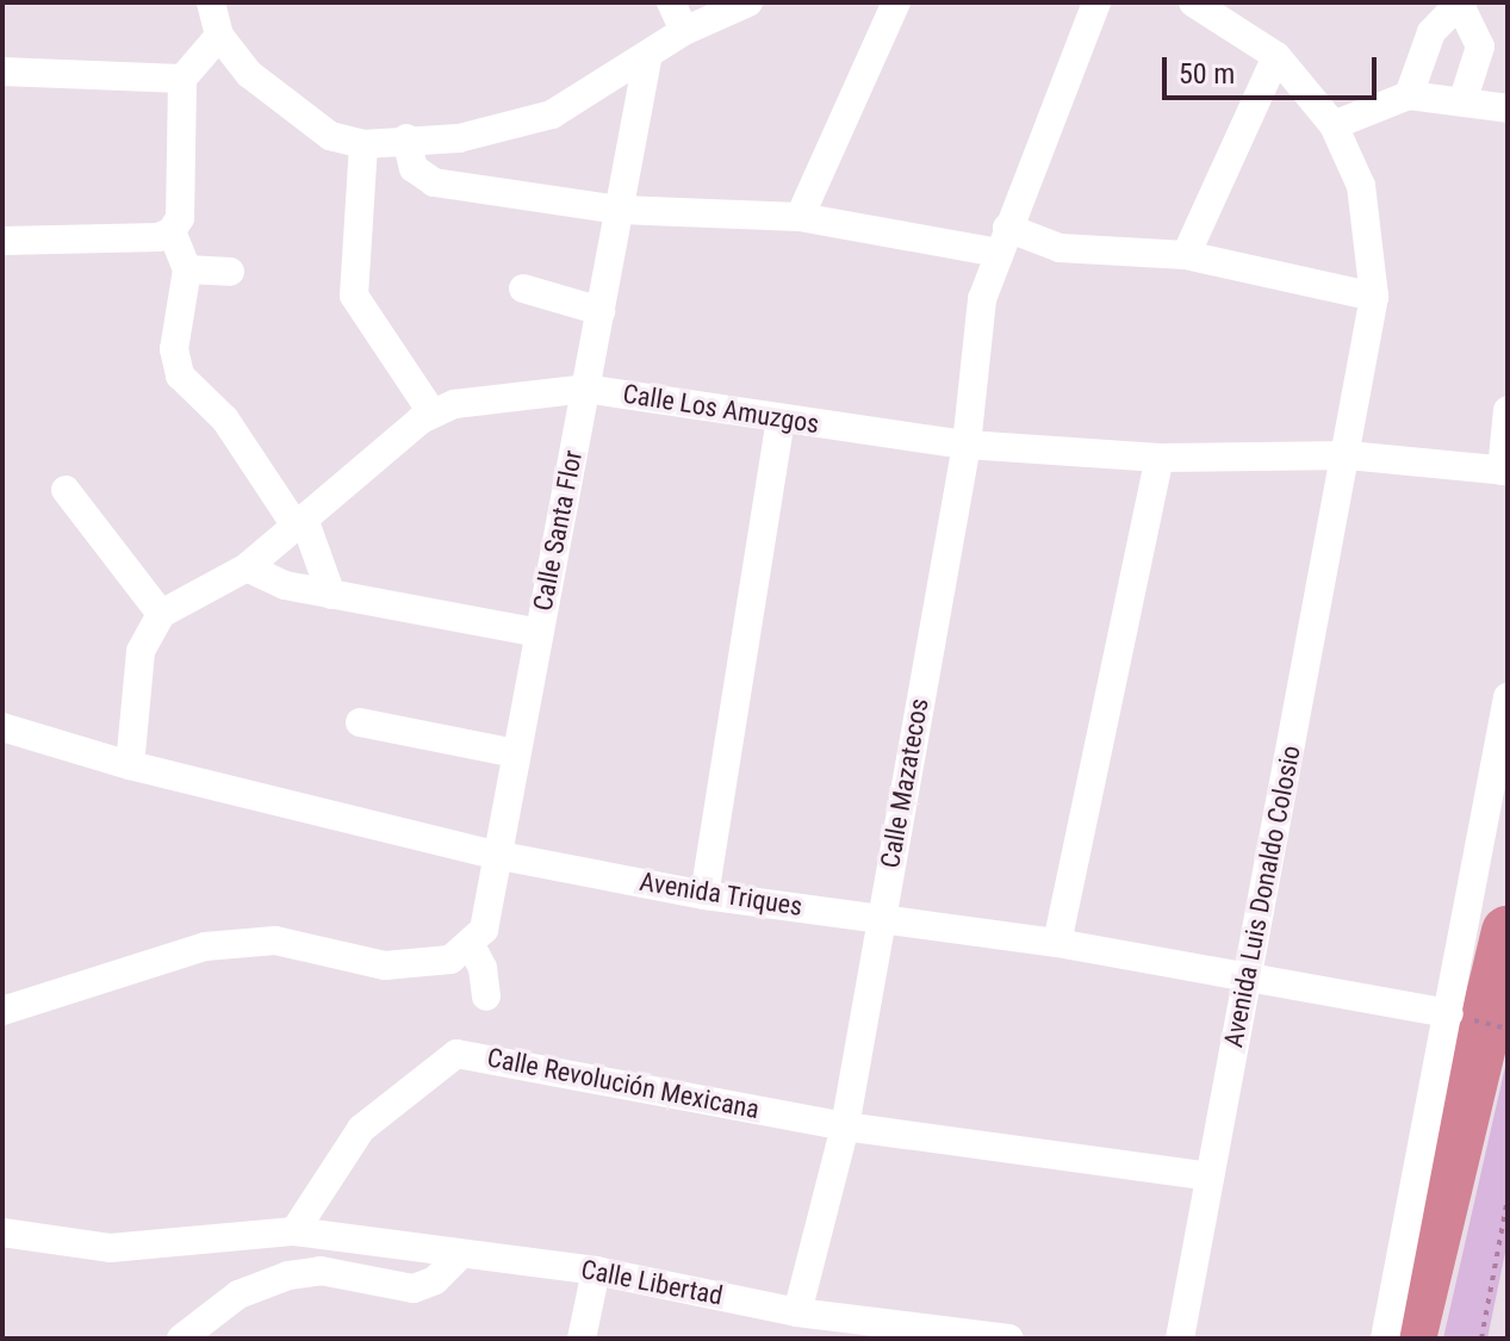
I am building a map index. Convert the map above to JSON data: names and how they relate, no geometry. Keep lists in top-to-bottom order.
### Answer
{
  "streets": {
    "street": [
      "Calle Los Amuzgos",
      "Calle Santa Flor",
      "Calle Mazatecos",
      "Avenida Triques",
      "Avenida Luis Donaldo Colosio",
      "Calle Revolución Mexicana",
      "Calle Libertad"
    ]
  },
  "crossings": [
    ["Calle Los Amuzgos", "Calle Santa Flor"],
    ["Calle Los Amuzgos", "Calle Mazatecos"],
    ["Calle Los Amuzgos", "Avenida Luis Donaldo Colosio"],
    ["Calle Santa Flor", "Avenida Triques"],
    ["Calle Mazatecos", "Avenida Triques"],
    ["Calle Mazatecos", "Calle Revolución Mexicana"],
    ["Calle Mazatecos", "Calle Libertad"],
    ["Avenida Triques", "Avenida Luis Donaldo Colosio"],
    ["Avenida Luis Donaldo Colosio", "Calle Revolución Mexicana"],
    ["Calle Revolución Mexicana", "Calle Libertad"]
  ],
  "scale_bar": "50 m"
}
